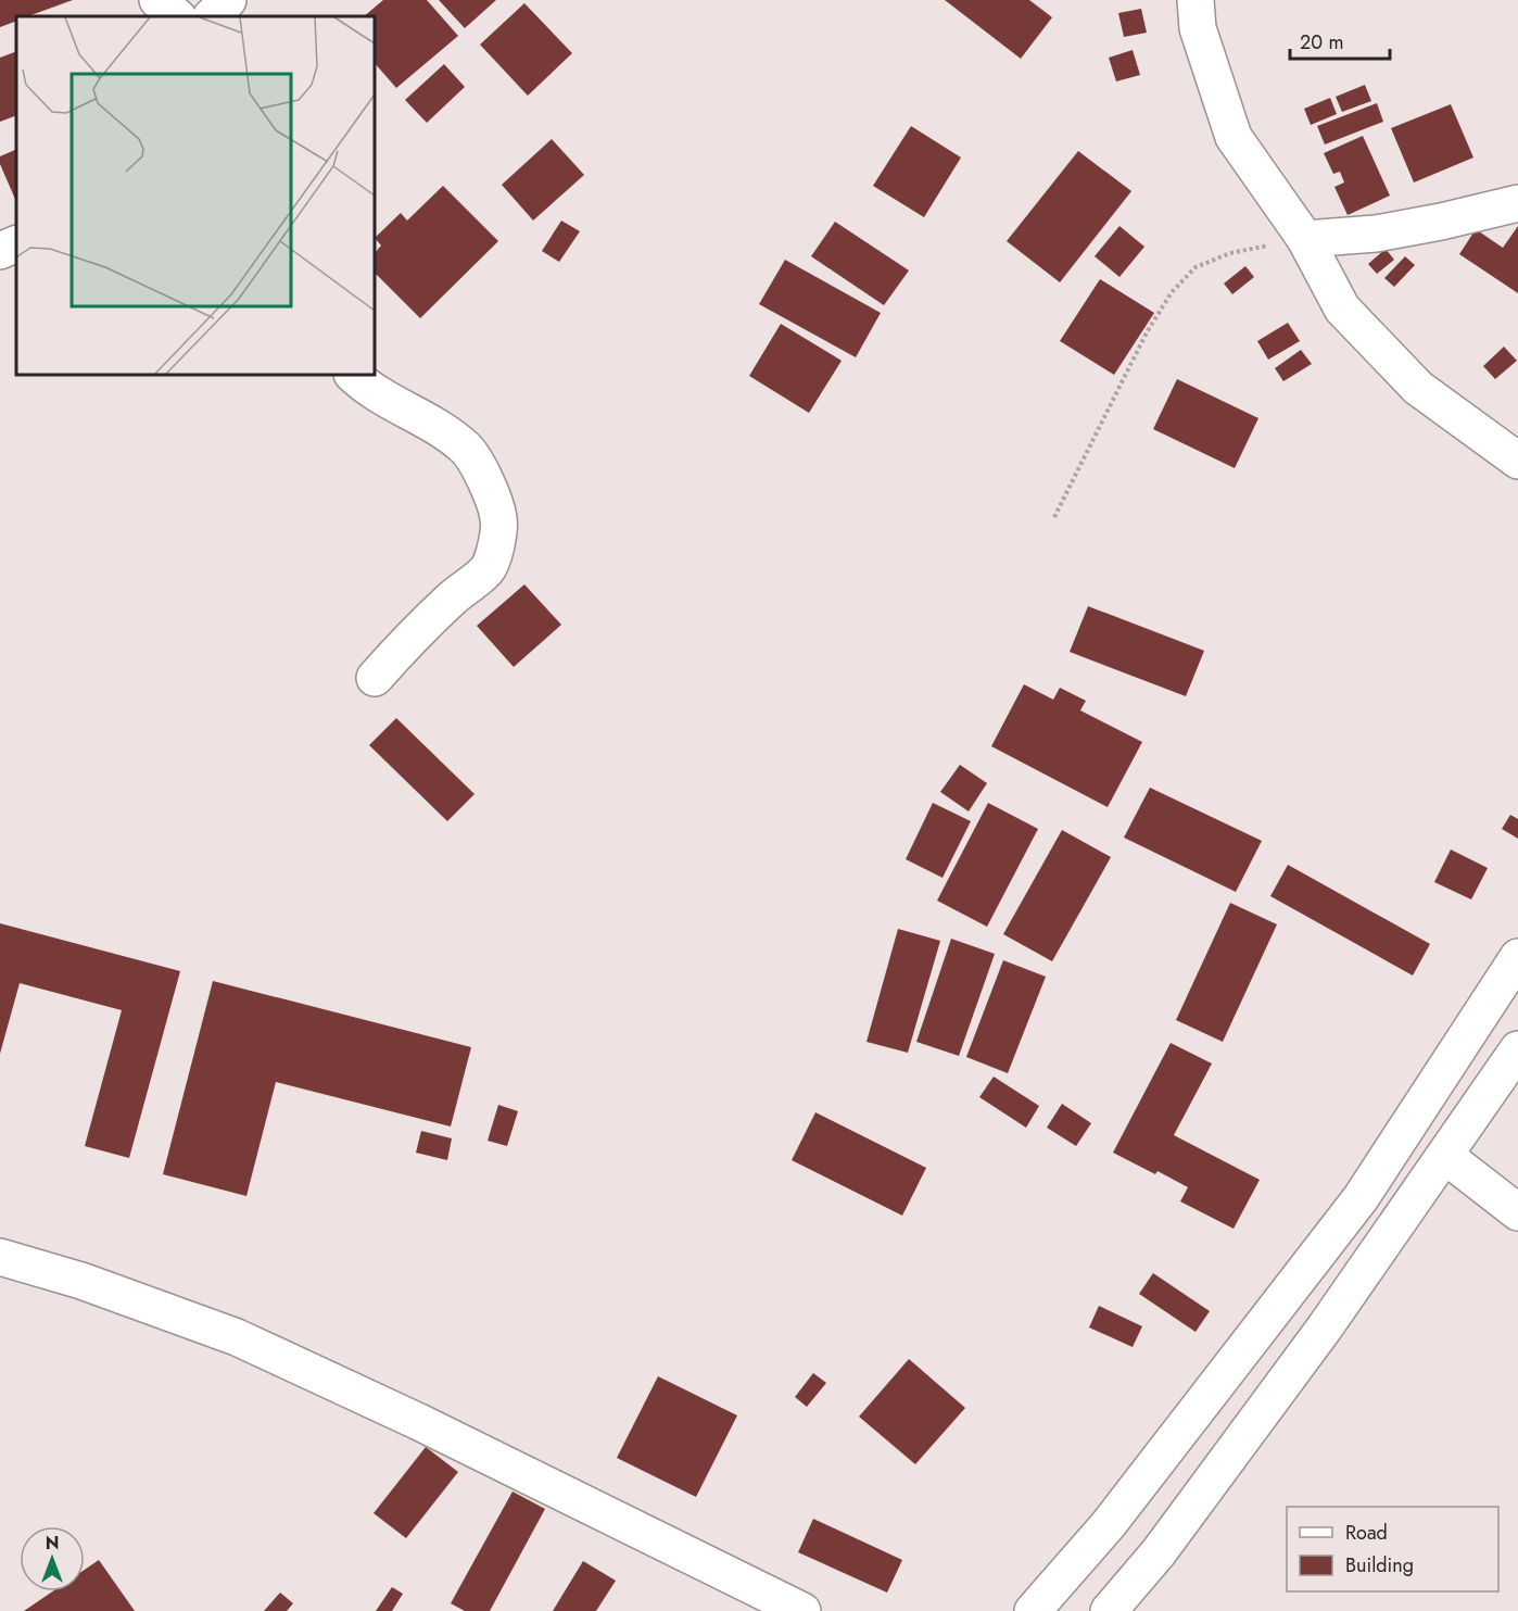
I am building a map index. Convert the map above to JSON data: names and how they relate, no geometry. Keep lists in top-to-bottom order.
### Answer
{
  "legend": ["Road", "Building"],
  "scale_bar": "20 m",
  "north": "top"
}
